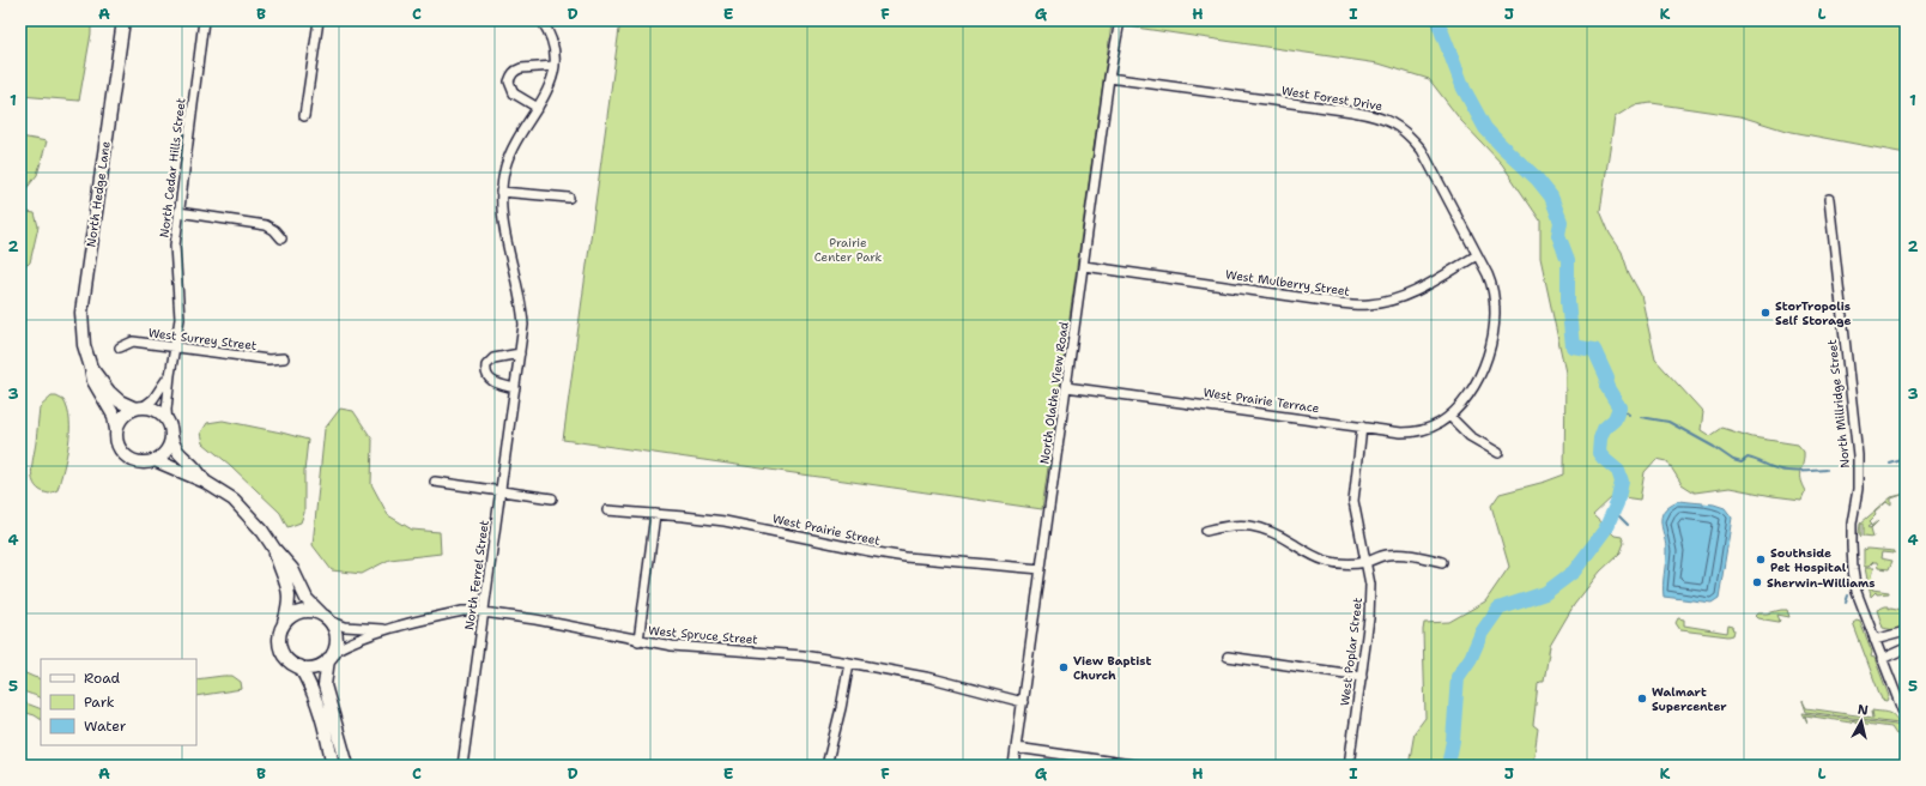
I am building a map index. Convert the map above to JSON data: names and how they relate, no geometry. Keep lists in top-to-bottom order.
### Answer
{
  "streets": {
    "street": [
      "West Forest Drive",
      "North Cedar Hills Street",
      "North Hedge Lane",
      "West Mulberry Street",
      "West Surrey Street",
      "North Olathe View Road",
      "West Prairie Terrace",
      "North Millridge Street",
      "West Prairie Street",
      "North Ferrel Street",
      "West Spruce Street",
      "West Poplar Street"
    ]
  },
  "crossings": [
    ["West Forest Drive", "West Mulberry Street"],
    ["West Forest Drive", "North Olathe View Road"],
    ["West Forest Drive", "West Prairie Terrace"],
    ["North Cedar Hills Street", "North Hedge Lane"],
    ["North Cedar Hills Street", "West Surrey Street"],
    ["West Mulberry Street", "North Olathe View Road"],
    ["West Mulberry Street", "West Prairie Terrace"],
    ["North Olathe View Road", "West Prairie Terrace"],
    ["North Olathe View Road", "West Prairie Street"],
    ["North Olathe View Road", "West Spruce Street"],
    ["West Prairie Terrace", "West Poplar Street"],
    ["North Ferrel Street", "West Spruce Street"]
  ],
  "parks": ["Prairie Center Park"],
  "places": [
    "StorTropolis Self Storage",
    "Southside Pet Hospital",
    "Sherwin-Williams",
    "View Baptist Church",
    "Walmart Supercenter"
  ],
  "legend": ["Road", "Park", "Water"],
  "north": "top",
  "grid": {
    "columns": [
      "A",
      "B",
      "C",
      "D",
      "E",
      "F",
      "G",
      "H",
      "I",
      "J",
      "K",
      "L"
    ],
    "rows": [
      "1",
      "2",
      "3",
      "4",
      "5"
    ]
  }
}
